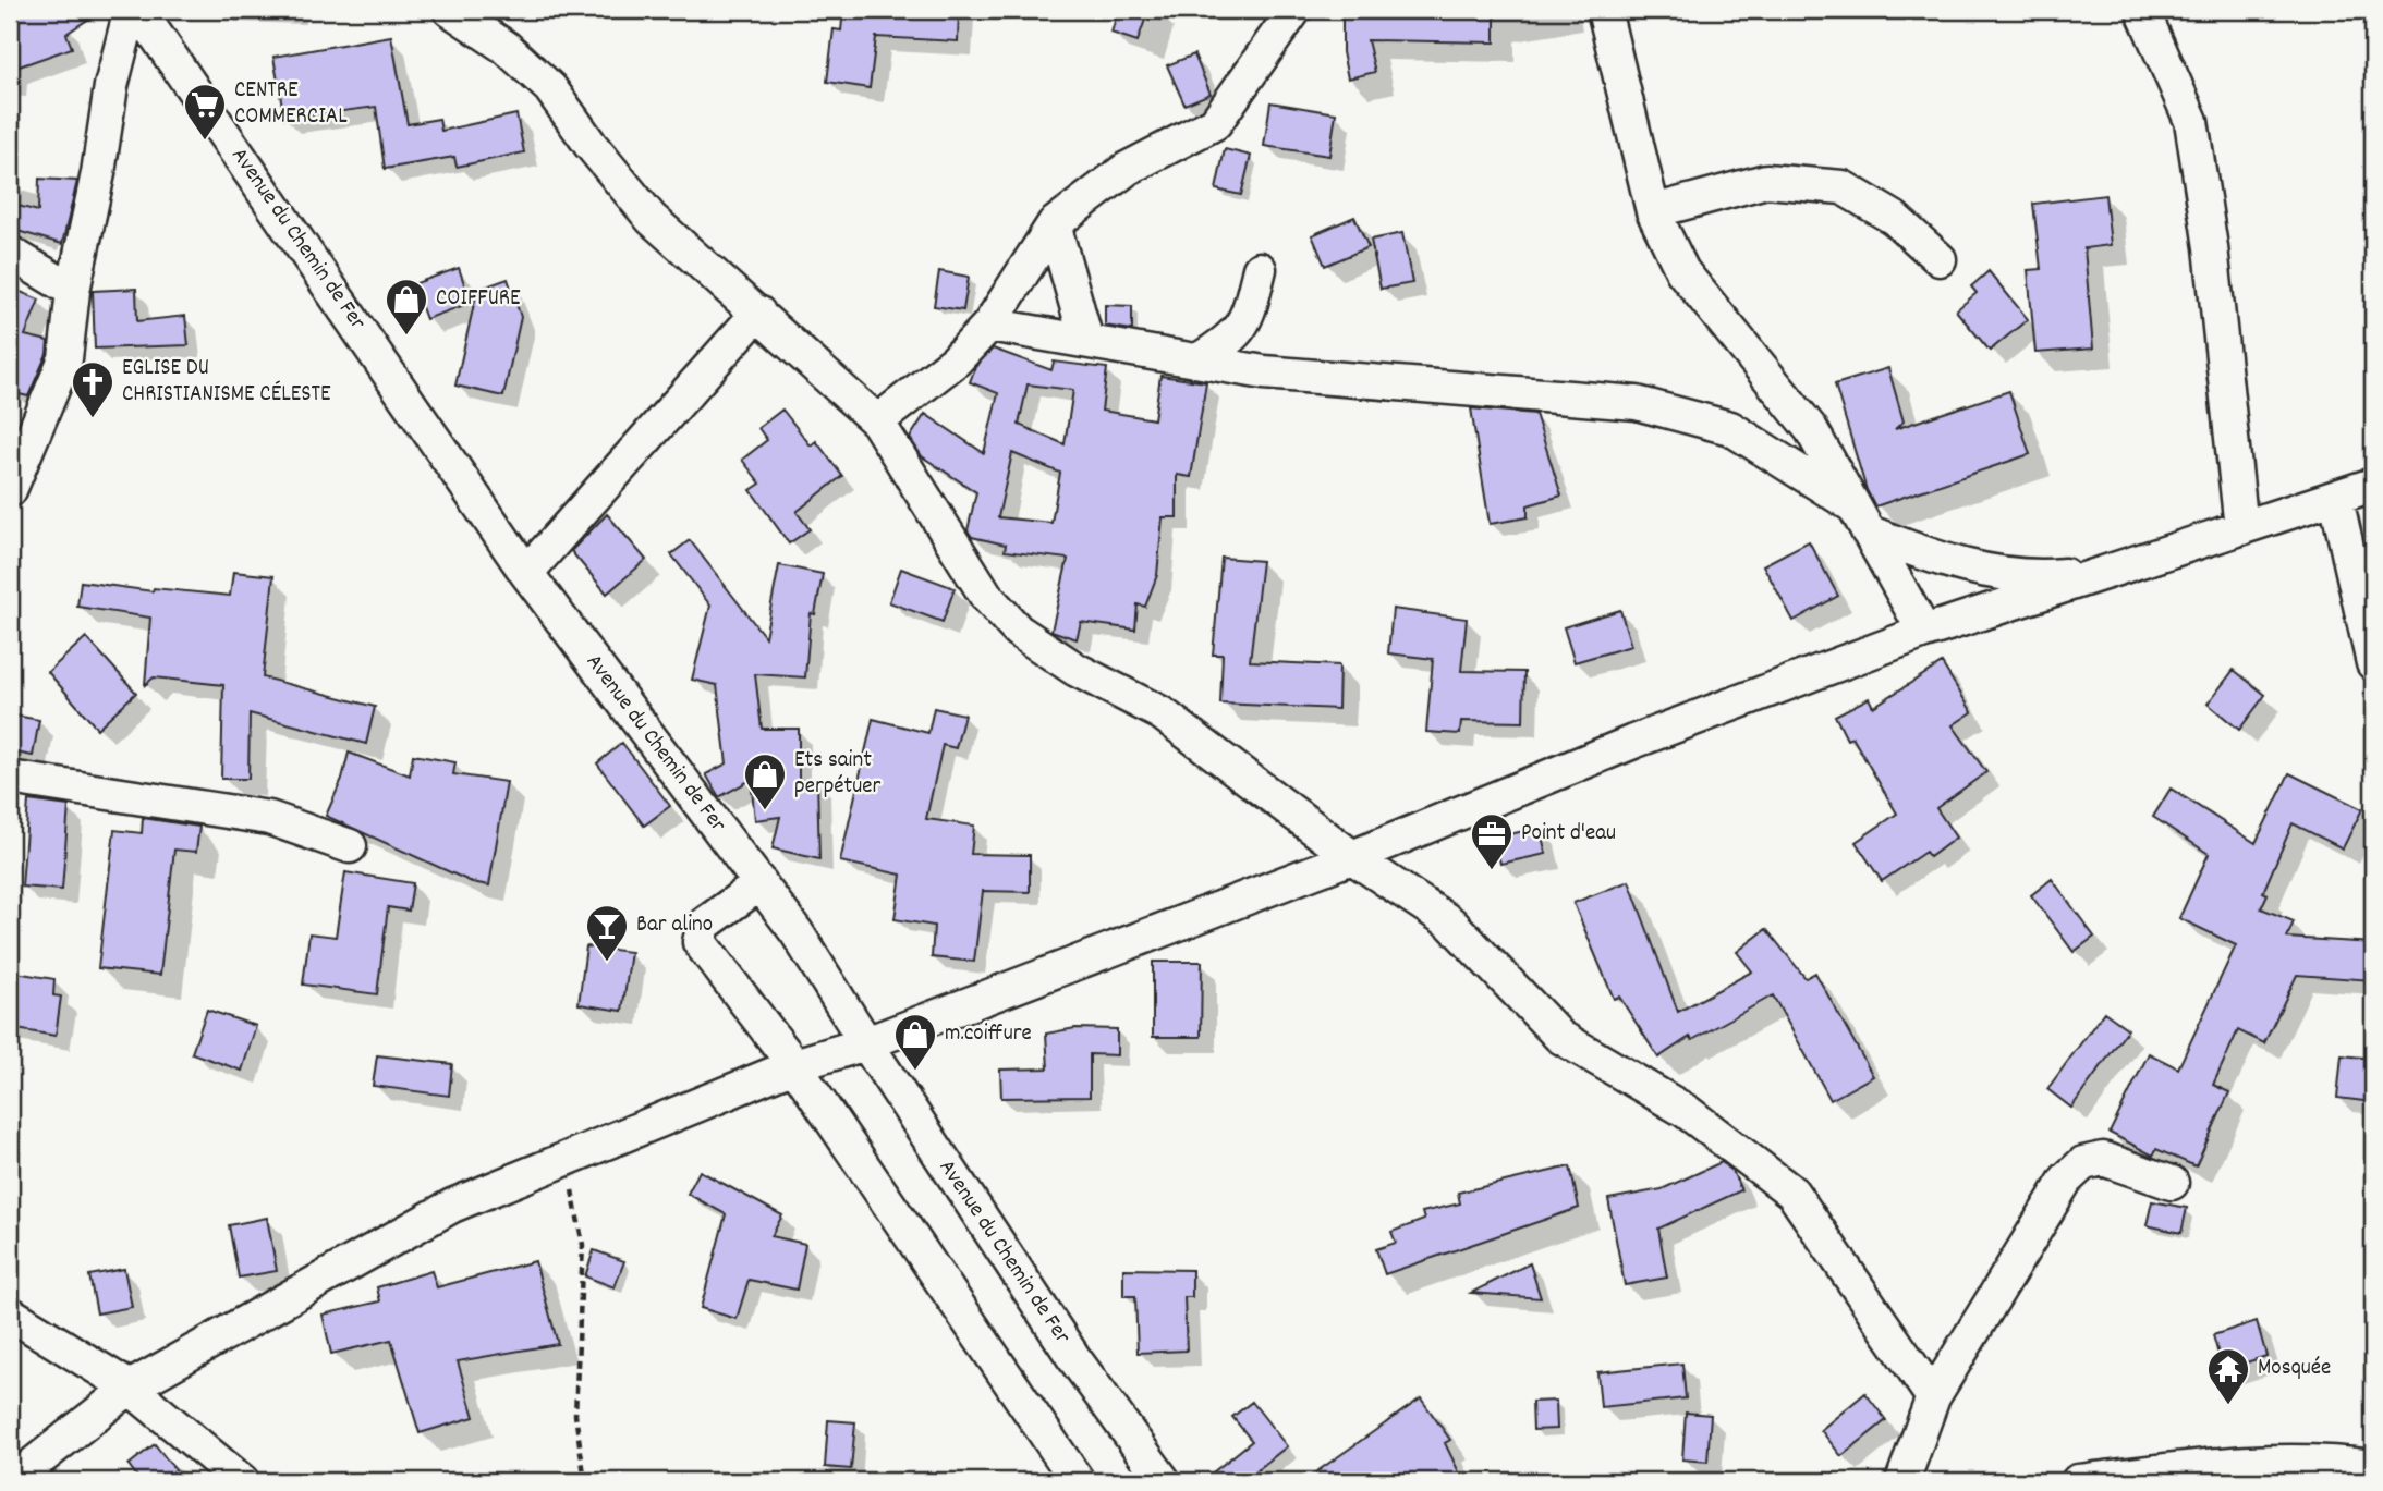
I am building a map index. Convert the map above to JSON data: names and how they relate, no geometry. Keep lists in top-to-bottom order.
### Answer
{
  "streets": {
    "street": ["Avenue du Chemin de Fer"]
  },
  "places": {
    "supermarket": ["CENTRE COMMERCIAL"],
    "shop": ["COIFFURE", "Ets saint perpétuer", "m.coiffure"],
    "church": ["EGLISE DU CHRISTIANISME CÉLESTE"],
    "office": ["Point d'eau"],
    "bar": ["Bar alino"],
    "temple": ["Mosquée"]
  }
}
